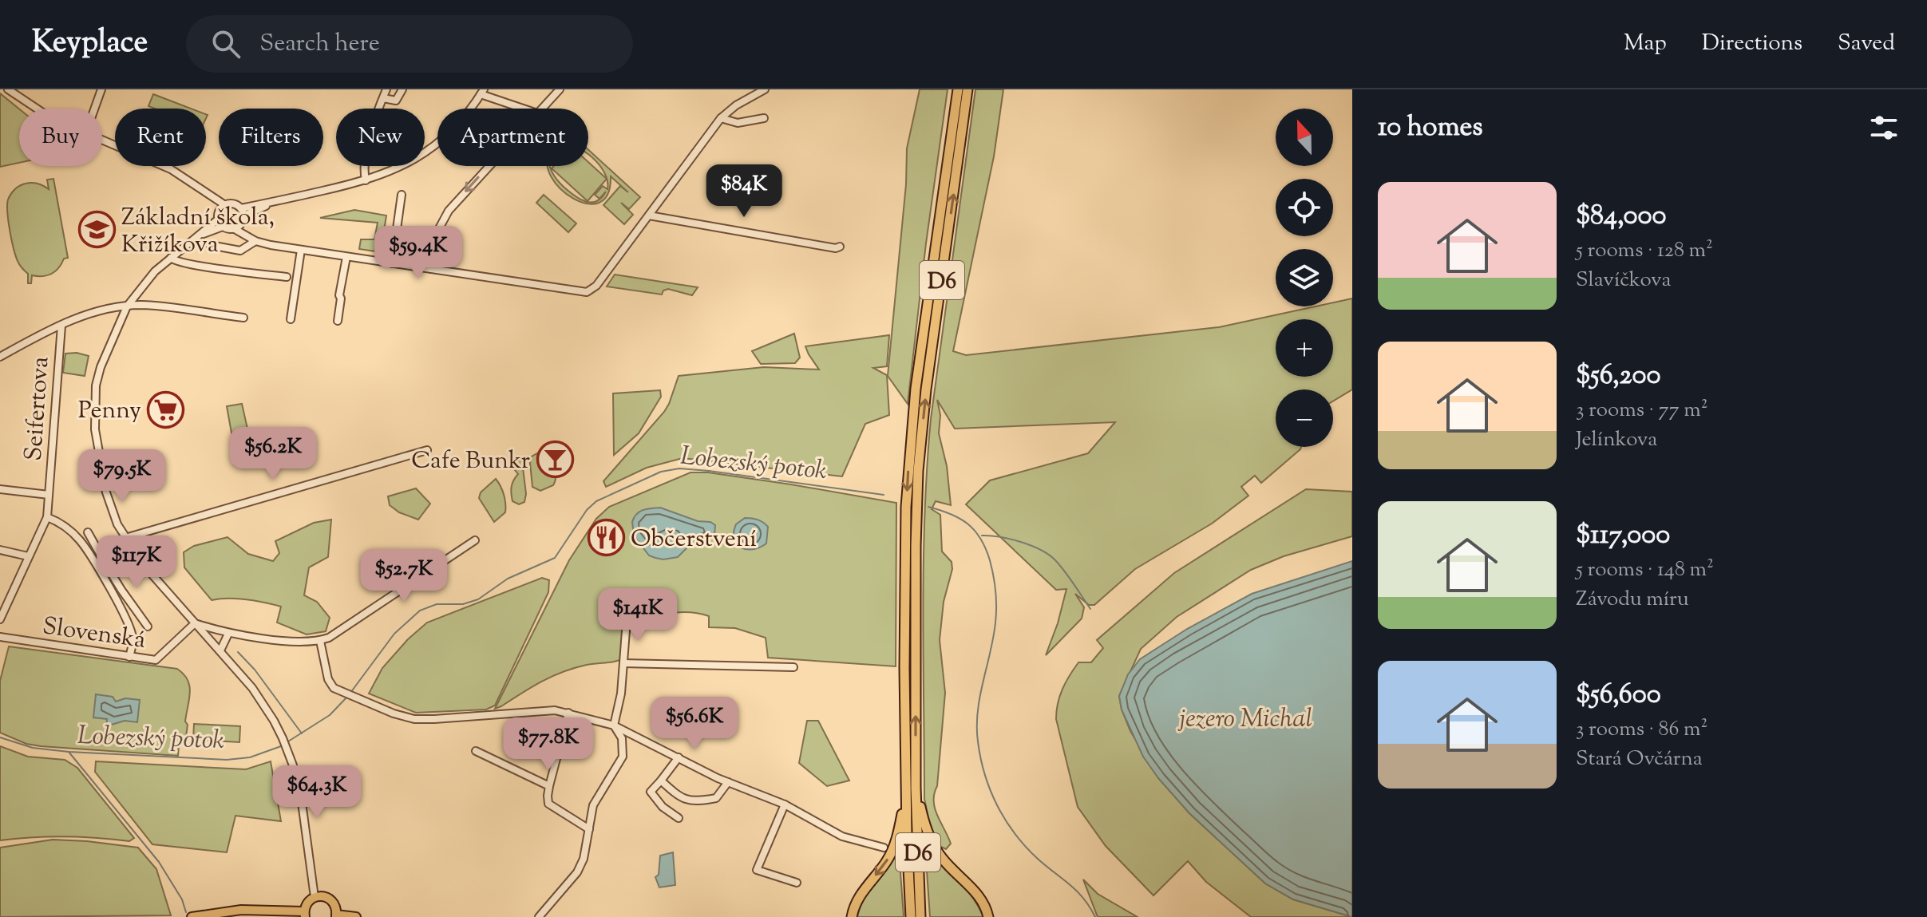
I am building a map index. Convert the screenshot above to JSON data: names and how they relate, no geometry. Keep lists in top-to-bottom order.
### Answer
{
  "streets": {
    "highway": ["D6"],
    "street": ["Seifertova", "Slovenská"]
  },
  "water": ["Lobezský potok", "jezero Michal"],
  "places": {
    "school or university": ["Základní škola, Křižíkova"],
    "supermarket": ["Penny"],
    "bar": ["Cafe Bunkr"],
    "restaurant": ["Občerstvení"]
  },
  "north": "top",
  "page": {
    "header": "Keyplace",
    "search": "Search here",
    "nav": ["Map", "Directions", "Saved"],
    "heading": "10 homes",
    "map_buttons": ["+", "−"],
    "chip": [
      "Buy",
      "Rent",
      "Filters",
      "New",
      "Apartment"
    ],
    "price": [
      "$84K",
      "$59.4K",
      "$56.2K",
      "$79.5K",
      "$117K",
      "$52.7K",
      "$141K",
      "$56.6K",
      "$77.8K",
      "$64.3K"
    ],
    "list": [
      {
        "name": "$84,000",
        "note": "5 rooms · 128 m² · Slavíčkova"
      },
      {
        "name": "$56,200",
        "note": "3 rooms · 77 m² · Jelínkova"
      },
      {
        "name": "$117,000",
        "note": "5 rooms · 148 m² · Závodu míru"
      },
      {
        "name": "$56,600",
        "note": "3 rooms · 86 m² · Stará Ovčárna"
      }
    ]
  }
}
